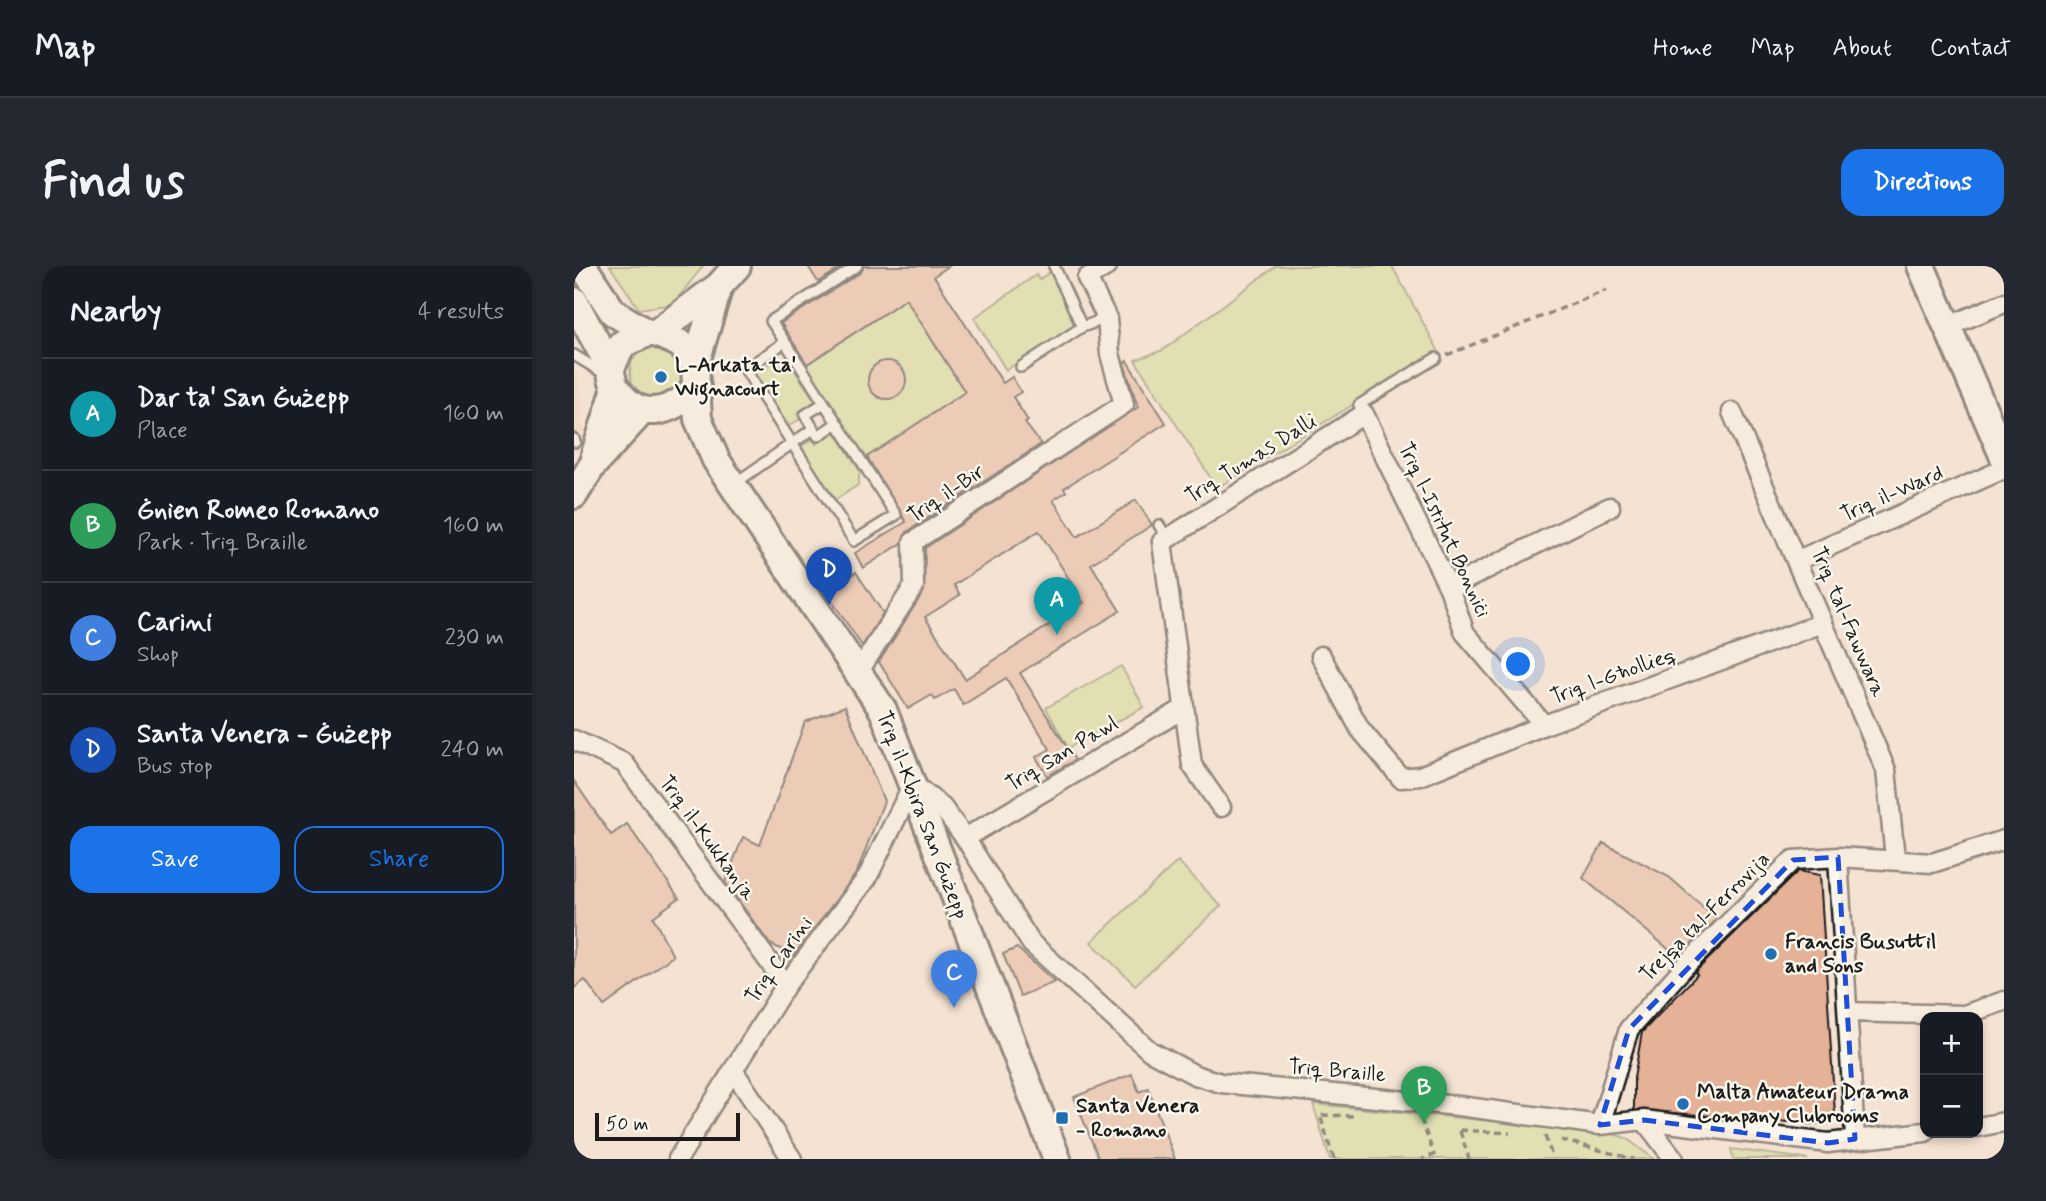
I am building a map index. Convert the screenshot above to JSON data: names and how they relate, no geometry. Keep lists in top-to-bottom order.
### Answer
{
  "streets": {
    "main road": ["Triq il-Kbira San Ġużepp"],
    "street": [
      "Triq Tumas Dalli",
      "Triq il-Bir",
      "Triq il-Ward",
      "Triq l-Istitut Bonniċi",
      "Triq tal-Fawwara",
      "Triq l-Għollieq",
      "Triq San Pawl",
      "Triq il-Kukkanja",
      "Trejqa tal-Ferrovija",
      "Triq Carini",
      "Triq Braille"
    ]
  },
  "crossings": [
    ["Triq Tumas Dalli", "Triq l-Istitut Bonniċi"],
    ["Triq Tumas Dalli", "Triq San Pawl"],
    ["Triq il-Bir", "Triq il-Kbira San Ġużepp"],
    ["Triq il-Ward", "Triq tal-Fawwara"],
    ["Triq l-Istitut Bonniċi", "Triq l-Għollieq"],
    ["Triq tal-Fawwara", "Triq l-Għollieq"],
    ["Triq tal-Fawwara", "Trejqa tal-Ferrovija"],
    ["Triq San Pawl", "Triq Braille"],
    ["Triq il-Kbira San Ġużepp", "Triq Carini"],
    ["Triq il-Kbira San Ġużepp", "Triq Braille"],
    ["Triq il-Kukkanja", "Triq Carini"],
    ["Trejqa tal-Ferrovija", "Triq Braille"],
    ["Triq Carini", "Triq Braille"]
  ],
  "places": {
    "other": ["L-Arkata ta' Wignacourt", "Francis Busuttil and Sons", "Malta Amateur Drama Company Clubrooms"],
    "transit": ["Santa Venera - Romano"]
  },
  "scale_bar": "50 m",
  "page": {
    "header": "Map",
    "nav": [
      "Home",
      "Map",
      "About",
      "Contact"
    ],
    "buttons": [
      "Directions",
      ["Save", "Share"]
    ],
    "title": "Find us",
    "heading": ["Nearby", "4 results"],
    "list": [
      {
        "mark": "A",
        "name": "Dar ta' San Ġużepp",
        "note": "Place",
        "value": "160 m"
      },
      {
        "mark": "B",
        "name": "Ġnien Romeo Romano",
        "note": "Park · Triq Braille",
        "value": "160 m"
      },
      {
        "mark": "C",
        "name": "Carini",
        "note": "Shop",
        "value": "230 m"
      },
      {
        "mark": "D",
        "name": "Santa Venera - Ġużepp",
        "note": "Bus stop",
        "value": "240 m"
      }
    ],
    "pins": [
      "D",
      "A",
      "C",
      "B"
    ],
    "map_buttons": ["+", "−"],
    "scale": "50 m"
  }
}
